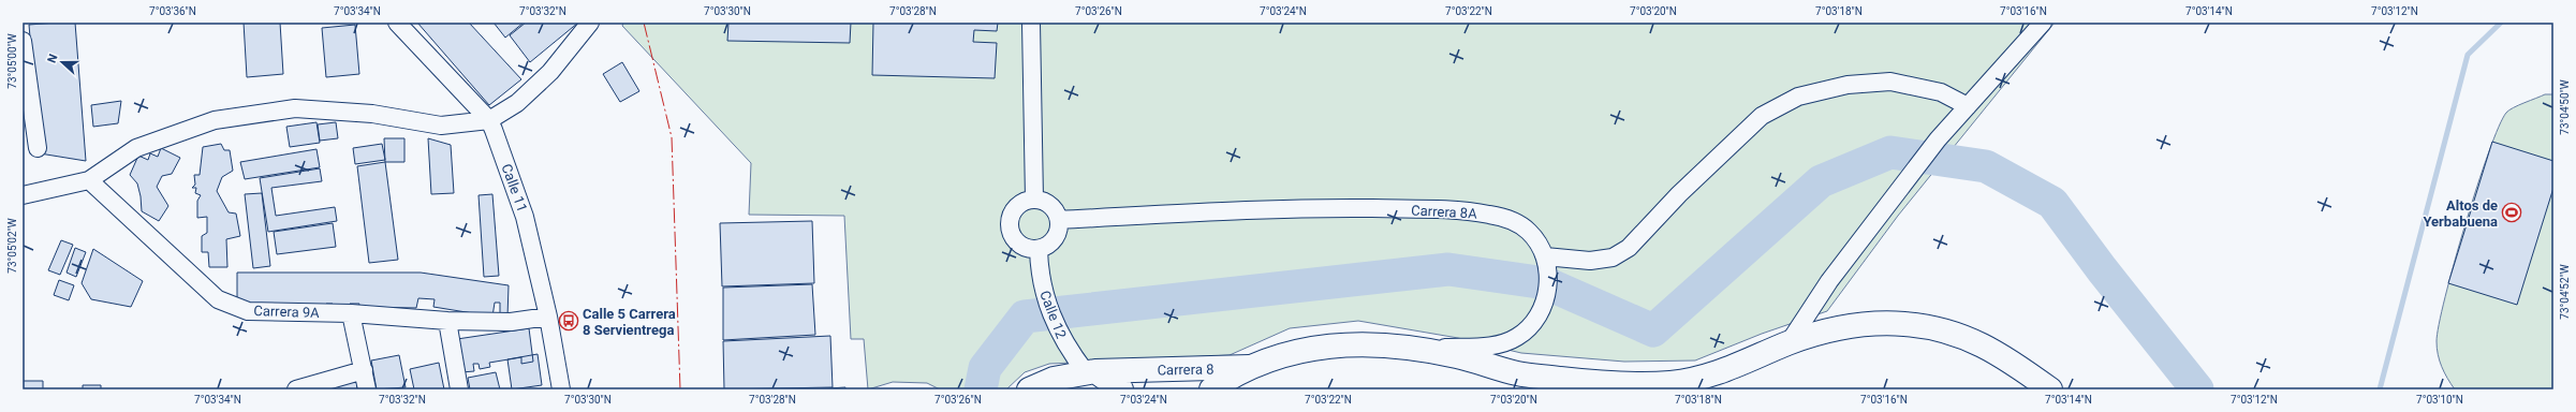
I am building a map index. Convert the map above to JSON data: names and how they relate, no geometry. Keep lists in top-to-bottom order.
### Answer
{
  "streets": {
    "main road": ["Carrera 8"],
    "street": [
      "Calle 11",
      "Carrera 8A",
      "Carrera 9A",
      "Calle 12"
    ]
  },
  "crossings": [
    ["Calle 11", "Carrera 9A"],
    ["Carrera 8A", "Calle 12"],
    ["Calle 12", "Carrera 8"]
  ],
  "places": {
    "sports": ["Altos de Yerbabuena"],
    "bus stop": ["Calle 5 Carrera 8 Servientrega"]
  },
  "north": "left",
  "coordinates": [
    "7°03'36\"N",
    "7°03'34\"N",
    "7°03'32\"N",
    "7°03'30\"N",
    "7°03'28\"N",
    "7°03'26\"N",
    "7°03'24\"N",
    "7°03'22\"N",
    "7°03'20\"N",
    "7°03'18\"N",
    "7°03'16\"N",
    "7°03'14\"N",
    "7°03'12\"N",
    "73°05'00\"W",
    "73°04'50\"W",
    "73°05'02\"W",
    "73°04'52\"W",
    "7°03'10\"N"
  ]
}
